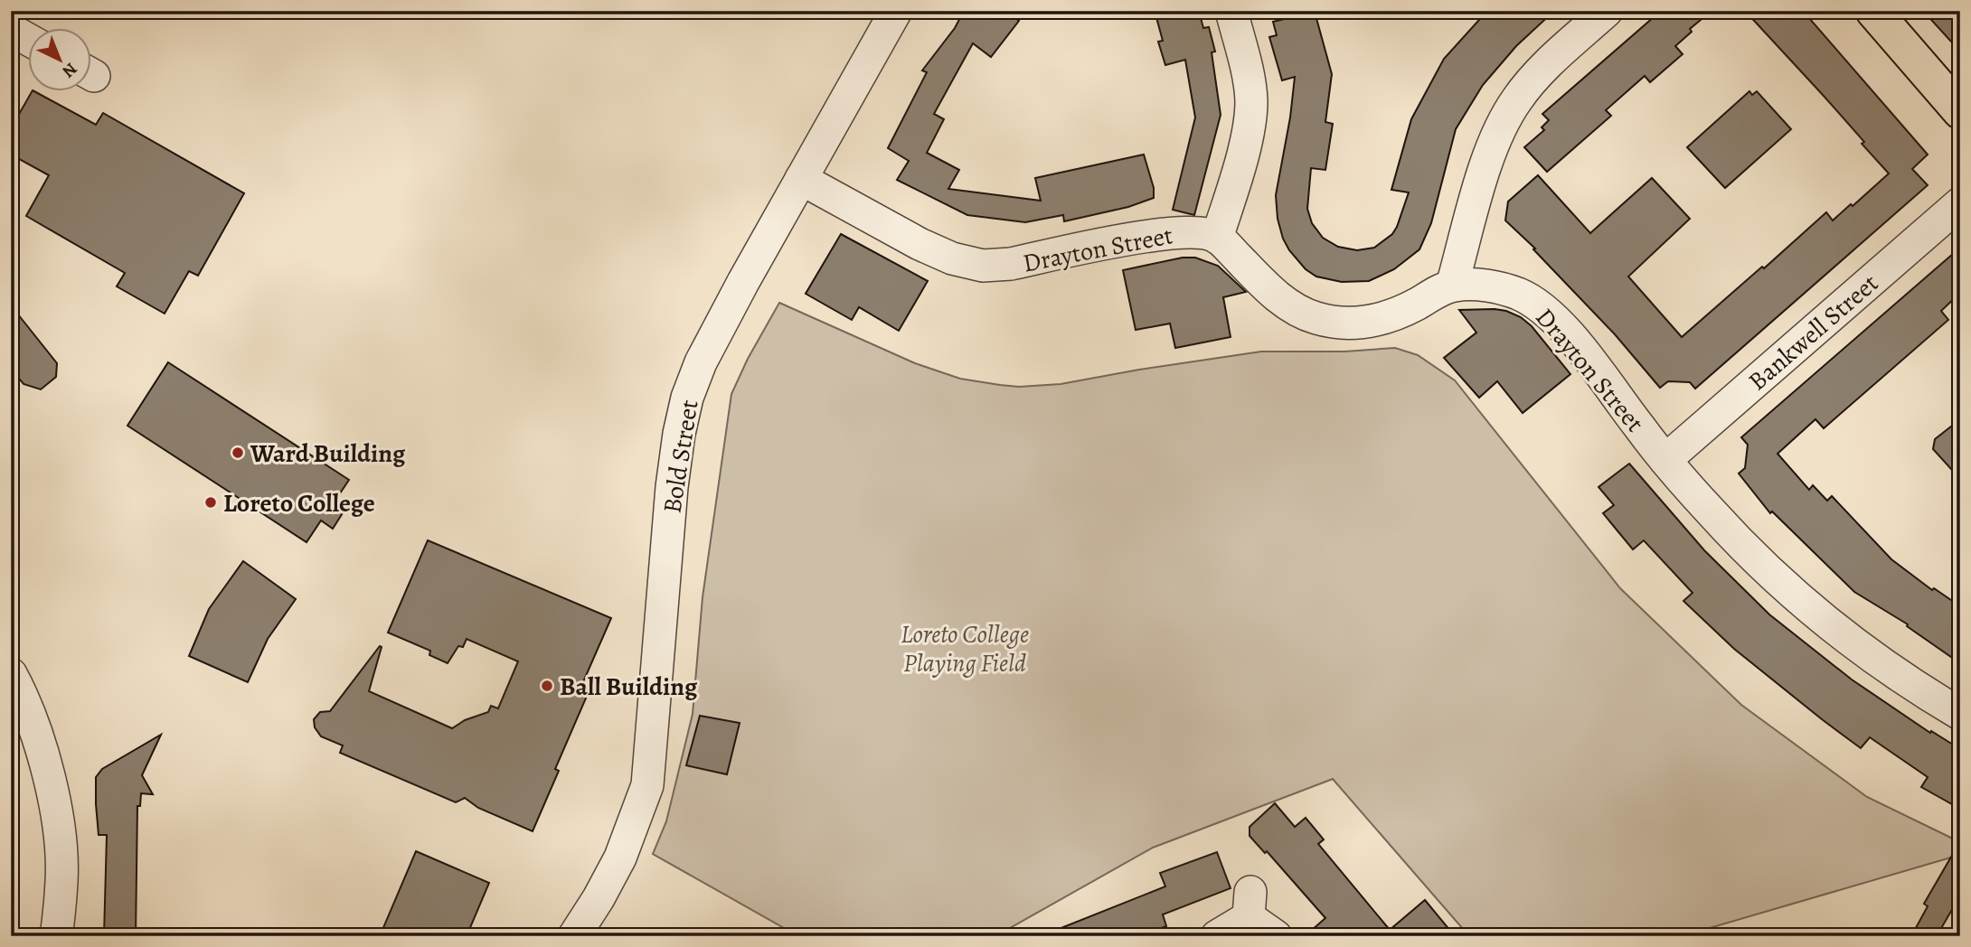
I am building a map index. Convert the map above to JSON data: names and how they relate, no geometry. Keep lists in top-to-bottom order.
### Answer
{
  "streets": {
    "street": ["Drayton Street", "Bankwell Street", "Bold Street"]
  },
  "crossings": [
    ["Drayton Street", "Bankwell Street"],
    ["Drayton Street", "Bold Street"]
  ],
  "parks": ["Loreto College Playing Field"],
  "places": ["Ward Building", "Loreto College", "Ball Building"],
  "north": "bottom right"
}
